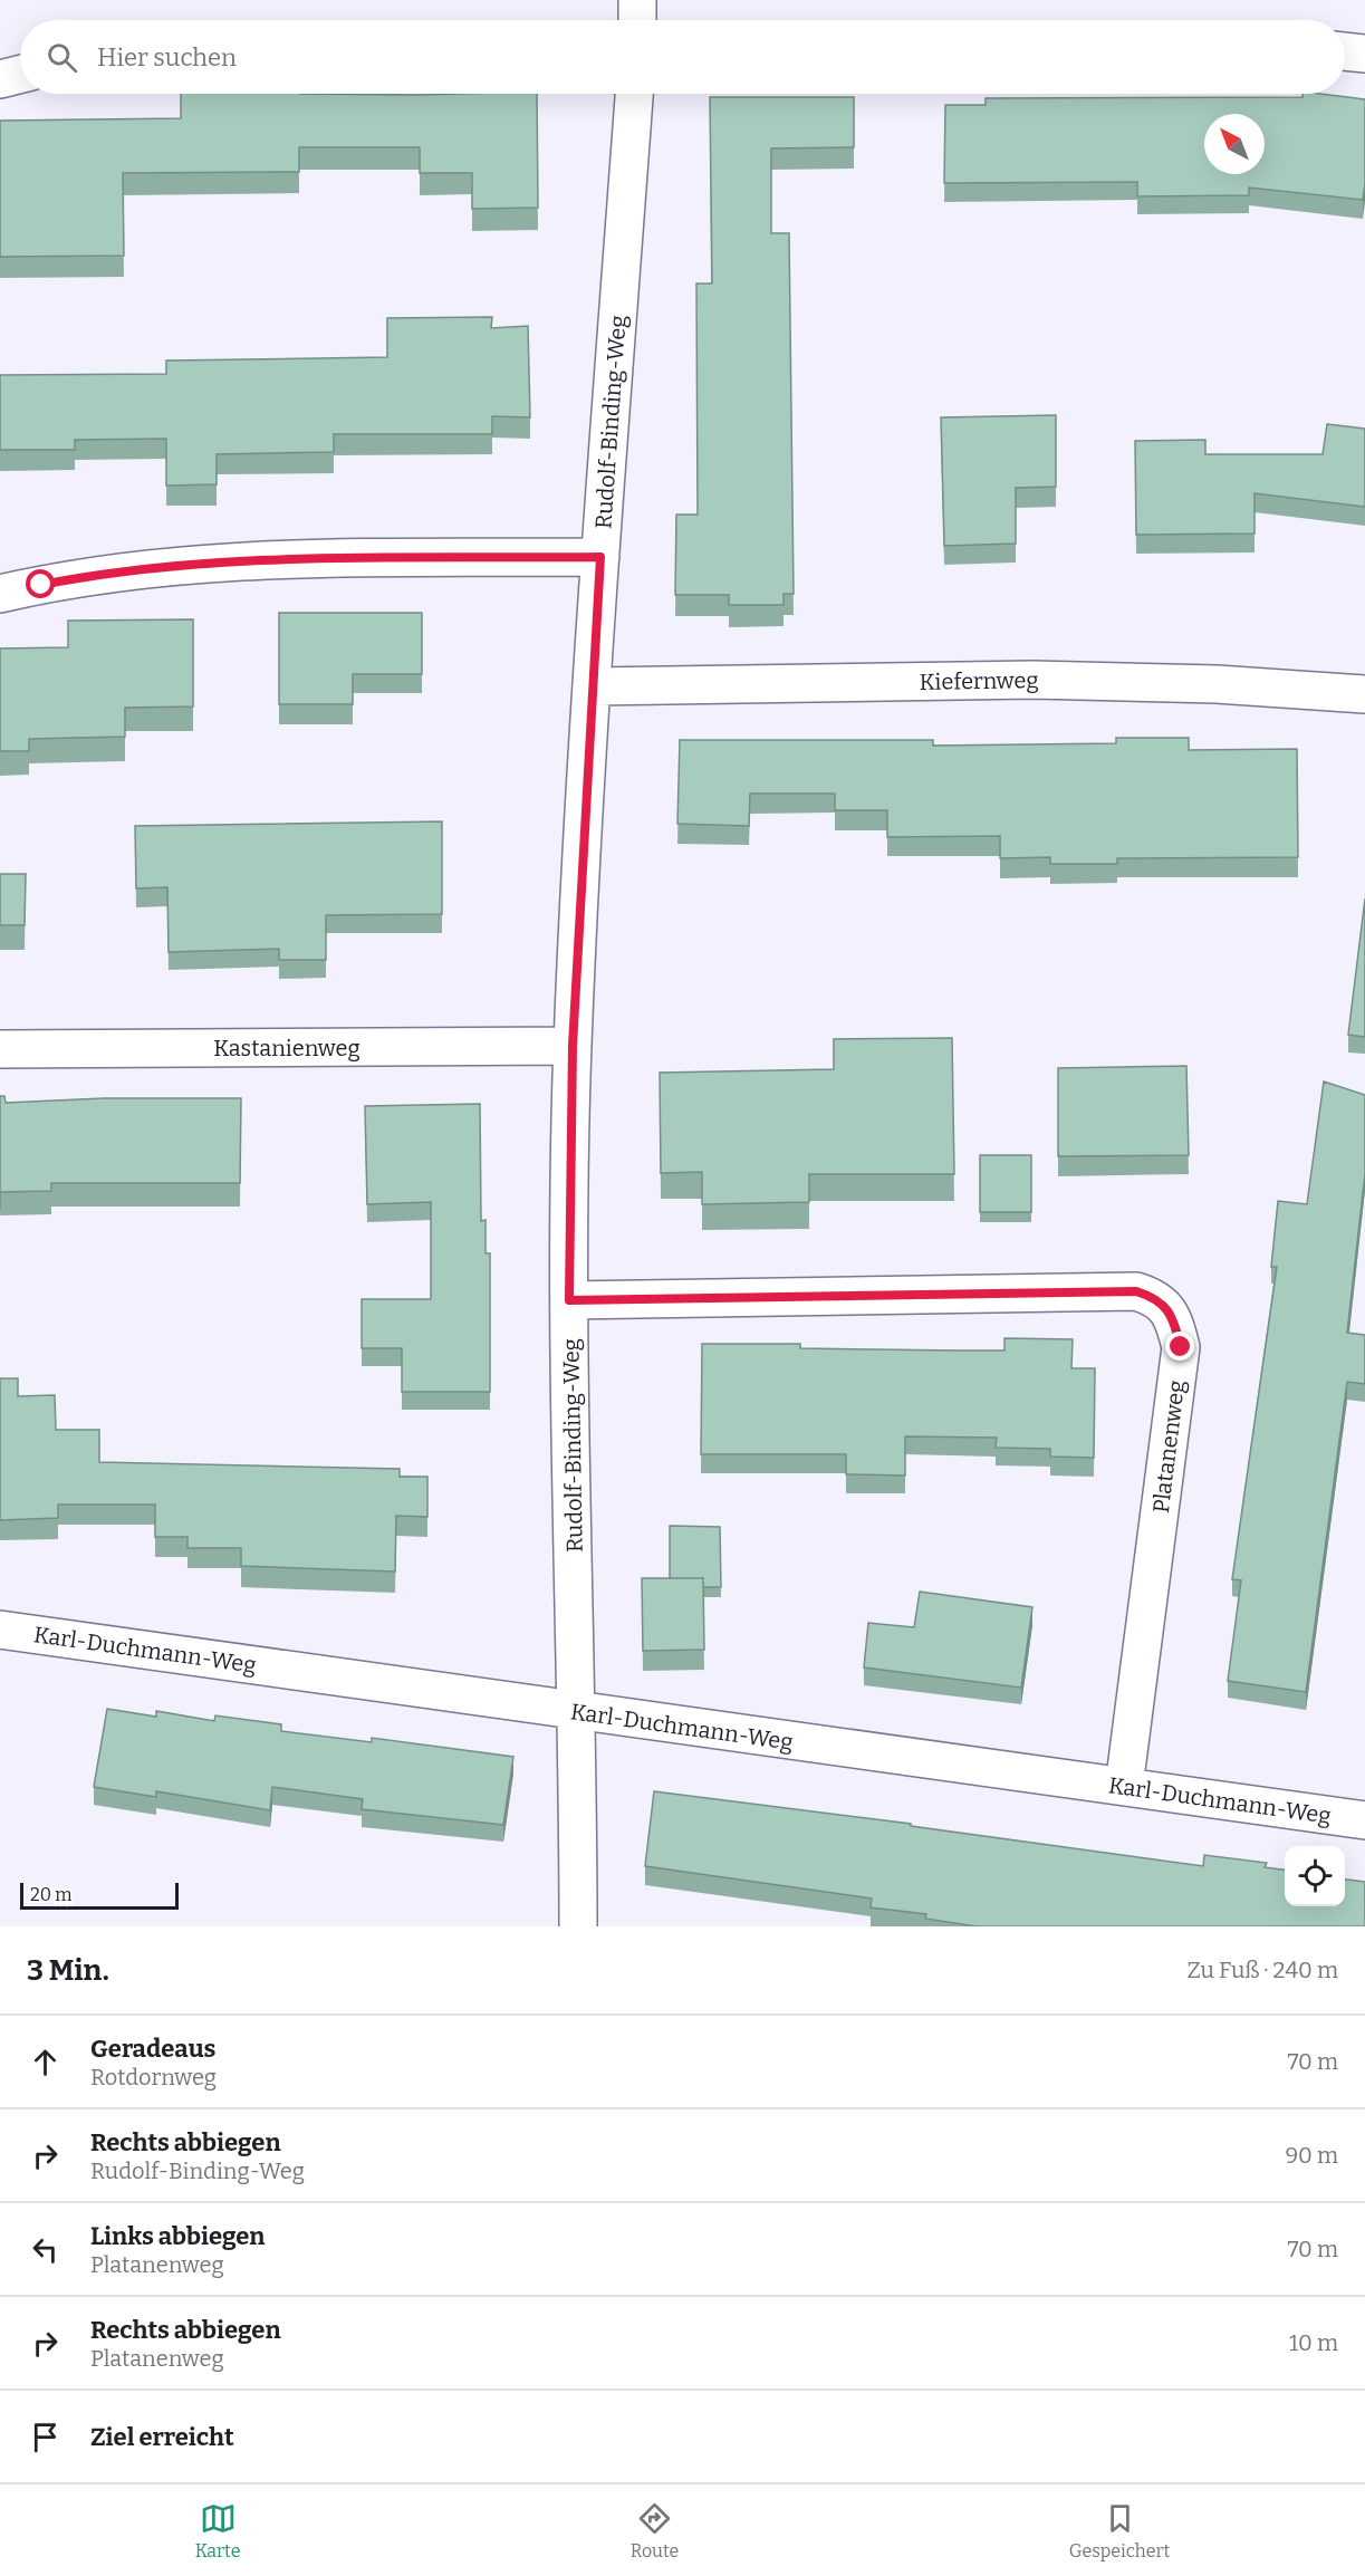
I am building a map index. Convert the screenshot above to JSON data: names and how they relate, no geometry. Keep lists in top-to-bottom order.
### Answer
{
  "streets": {
    "street": [
      "Rudolf-Binding-Weg",
      "Kiefernweg",
      "Kastanienweg",
      "Platanenweg",
      "Karl-Duchmann-Weg"
    ]
  },
  "crossings": [
    ["Rudolf-Binding-Weg", "Kiefernweg"],
    ["Rudolf-Binding-Weg", "Kastanienweg"],
    ["Rudolf-Binding-Weg", "Platanenweg"],
    ["Rudolf-Binding-Weg", "Karl-Duchmann-Weg"],
    ["Platanenweg", "Karl-Duchmann-Weg"]
  ],
  "scale_bar": "20 m",
  "north": "top left",
  "page": {
    "search": "Hier suchen",
    "scale": "20 m",
    "heading": ["3 Min.", "Zu Fuß · 240 m"],
    "list": [
      ["Geradeaus", "Rotdornweg", "70 m"],
      ["Rechts abbiegen", "Rudolf-Binding-Weg", "90 m"],
      ["Links abbiegen", "Platanenweg", "70 m"],
      ["Rechts abbiegen", "Platanenweg", "10 m"],
      "Ziel erreicht"
    ],
    "nav": ["Karte", "Route", "Gespeichert"]
  }
}
